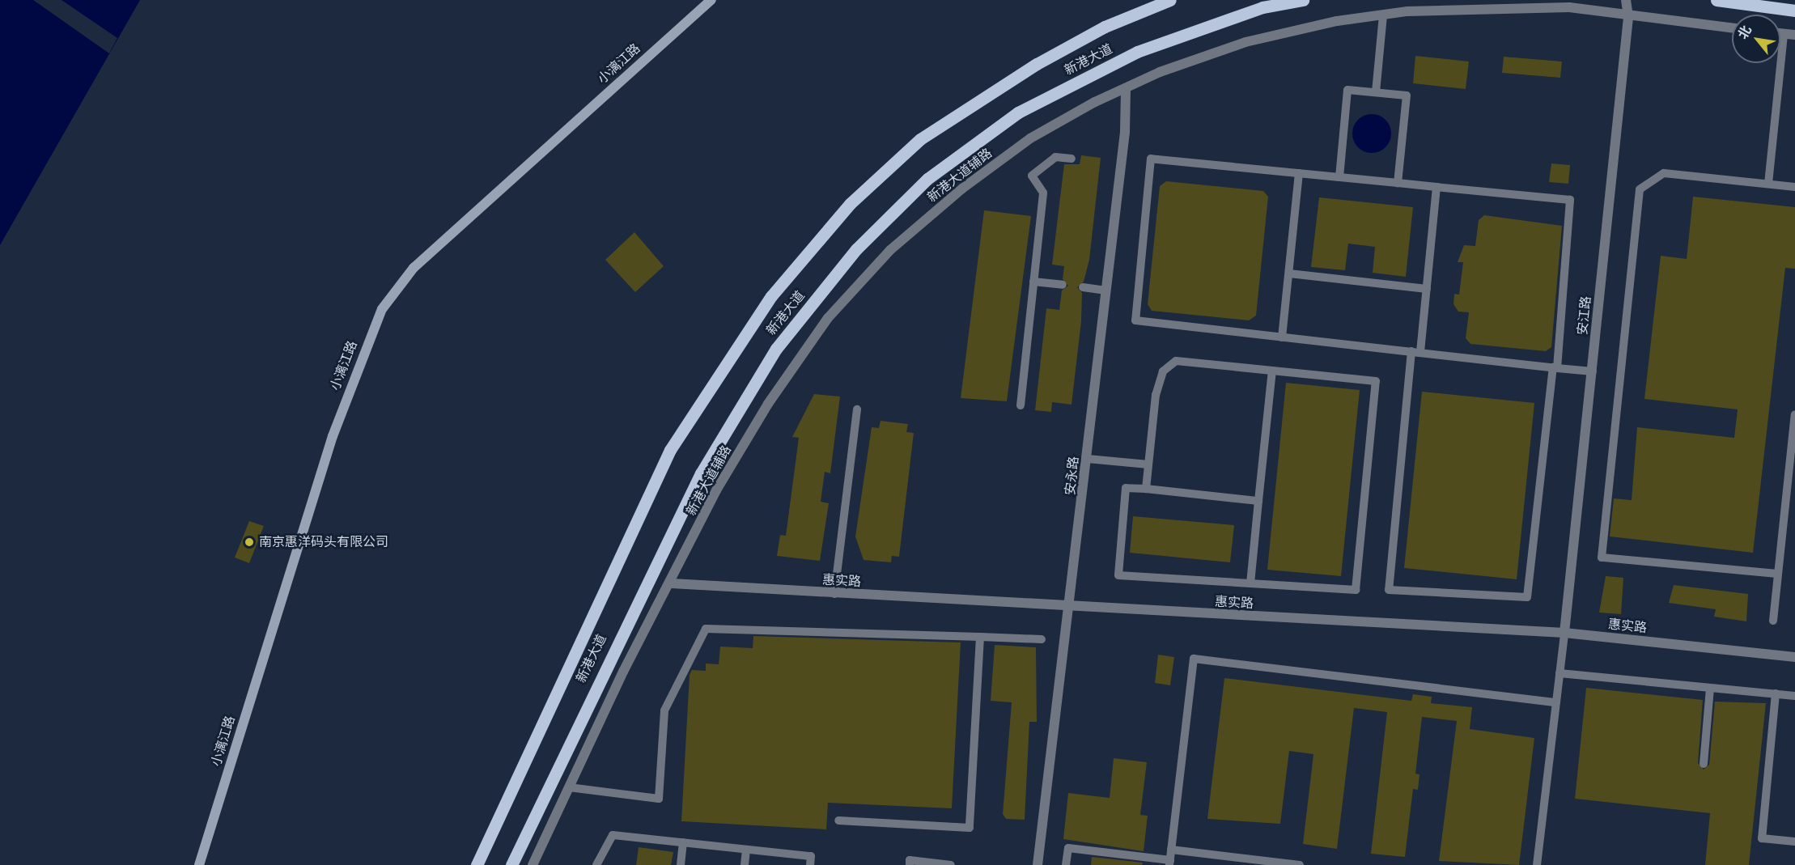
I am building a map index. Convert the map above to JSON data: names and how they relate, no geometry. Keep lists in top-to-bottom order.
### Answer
{
  "streets": {
    "main road": ["新港大道"],
    "street": [
      "小漓江路",
      "新港大道辅路",
      "安江路",
      "安永路",
      "惠实路"
    ]
  },
  "crossings": [
    ["新港大道辅路", "安江路"],
    ["新港大道辅路", "安永路"],
    ["新港大道辅路", "惠实路"],
    ["安江路", "惠实路"],
    ["安永路", "惠实路"]
  ],
  "places": ["南京惠洋码头有限公司"],
  "north": "top left"
}
